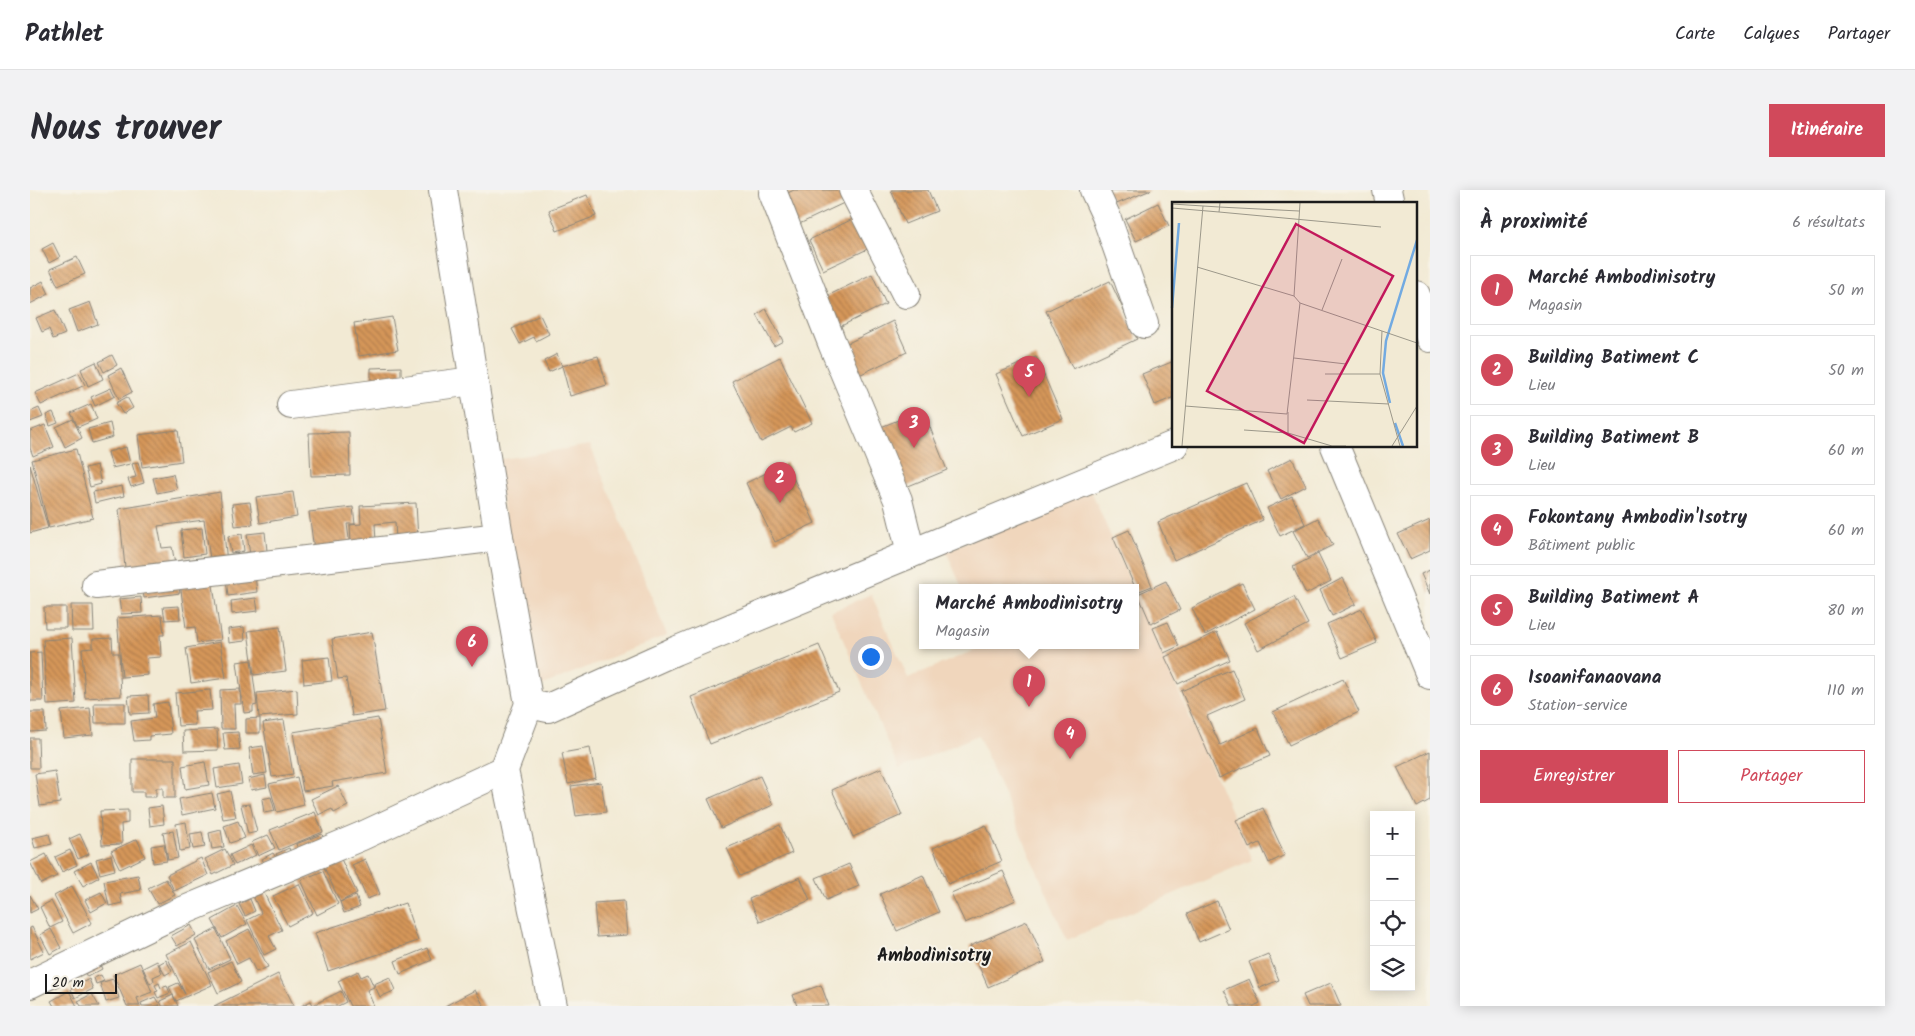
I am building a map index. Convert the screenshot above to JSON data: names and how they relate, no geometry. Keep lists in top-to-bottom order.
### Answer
{
  "districts": ["Ambodinisotry"],
  "scale_bar": "20 m",
  "page": {
    "header": "Pathlet",
    "nav": ["Carte", "Calques", "Partager"],
    "title": "Nous trouver",
    "buttons": [
      "Itinéraire",
      ["Enregistrer", "Partager"]
    ],
    "heading": ["À proximité", "6 résultats"],
    "list": [
      {
        "mark": "1",
        "name": "Marché Ambodinisotry",
        "note": "Magasin",
        "value": "50 m"
      },
      {
        "mark": "2",
        "name": "Building Batiment C",
        "note": "Lieu",
        "value": "50 m"
      },
      {
        "mark": "3",
        "name": "Building Batiment B",
        "note": "Lieu",
        "value": "60 m"
      },
      {
        "mark": "4",
        "name": "Fokontany Ambodin'Isotry",
        "note": "Bâtiment public",
        "value": "60 m"
      },
      {
        "mark": "5",
        "name": "Building Batiment A",
        "note": "Lieu",
        "value": "80 m"
      },
      {
        "mark": "6",
        "name": "Isoanifanaovana",
        "note": "Station-service",
        "value": "110 m"
      }
    ],
    "pins": [
      "5",
      "3",
      "2",
      "6",
      "1",
      "4"
    ],
    "popup": ["Marché Ambodinisotry", "Magasin"],
    "map_buttons": ["+", "−"],
    "scale": "20 m"
  }
}
